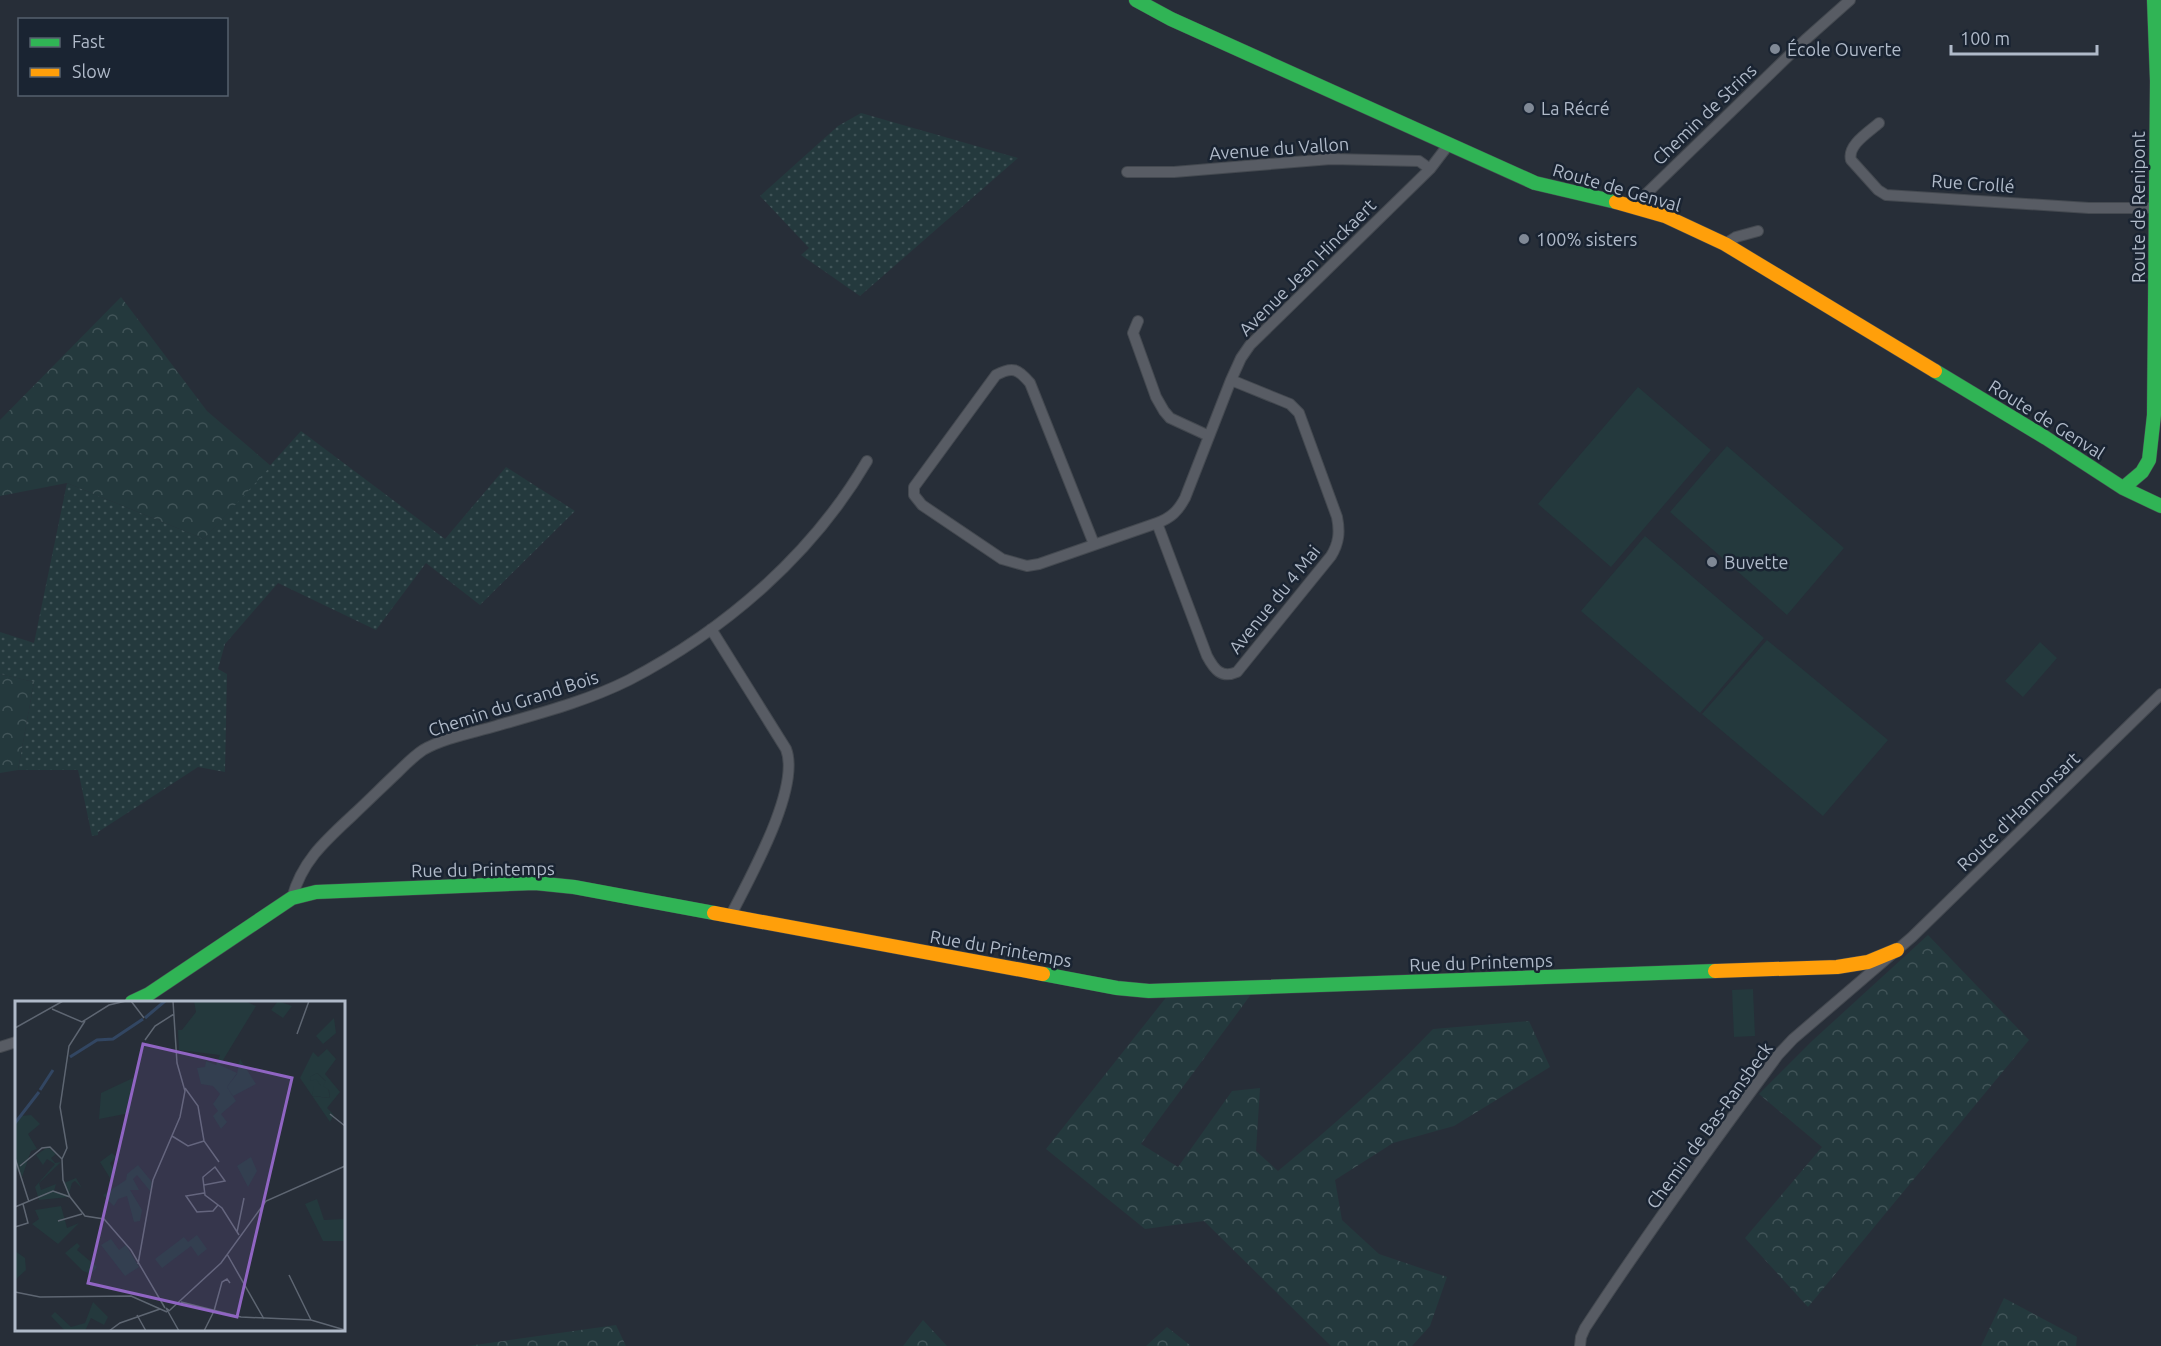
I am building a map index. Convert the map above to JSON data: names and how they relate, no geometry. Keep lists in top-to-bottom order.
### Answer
{
  "streets": {
    "street": [
      "Chemin de Strins",
      "Avenue du Vallon",
      "Rue Crollé",
      "Route de Genval",
      "Route de Renipont",
      "Avenue Jean Hinckaert",
      "Avenue du 4 Mai",
      "Chemin du Grand Bois",
      "Route d'Hannonsart",
      "Rue du Printemps",
      "Chemin de Bas-Ransbeck"
    ]
  },
  "crossings": [
    ["Chemin de Strins", "Route de Genval"],
    ["Avenue du Vallon", "Avenue Jean Hinckaert"],
    ["Rue Crollé", "Route de Renipont"],
    ["Route de Genval", "Route de Renipont"],
    ["Route de Genval", "Avenue Jean Hinckaert"],
    ["Avenue Jean Hinckaert", "Avenue du 4 Mai"],
    ["Chemin du Grand Bois", "Rue du Printemps"],
    ["Route d'Hannonsart", "Rue du Printemps"],
    ["Route d'Hannonsart", "Chemin de Bas-Ransbeck"],
    ["Rue du Printemps", "Chemin de Bas-Ransbeck"]
  ],
  "places": [
    "École Ouverte",
    "La Récré",
    "100% sisters",
    "Buvette"
  ],
  "legend": ["Fast", "Slow"],
  "scale_bar": "100 m"
}
